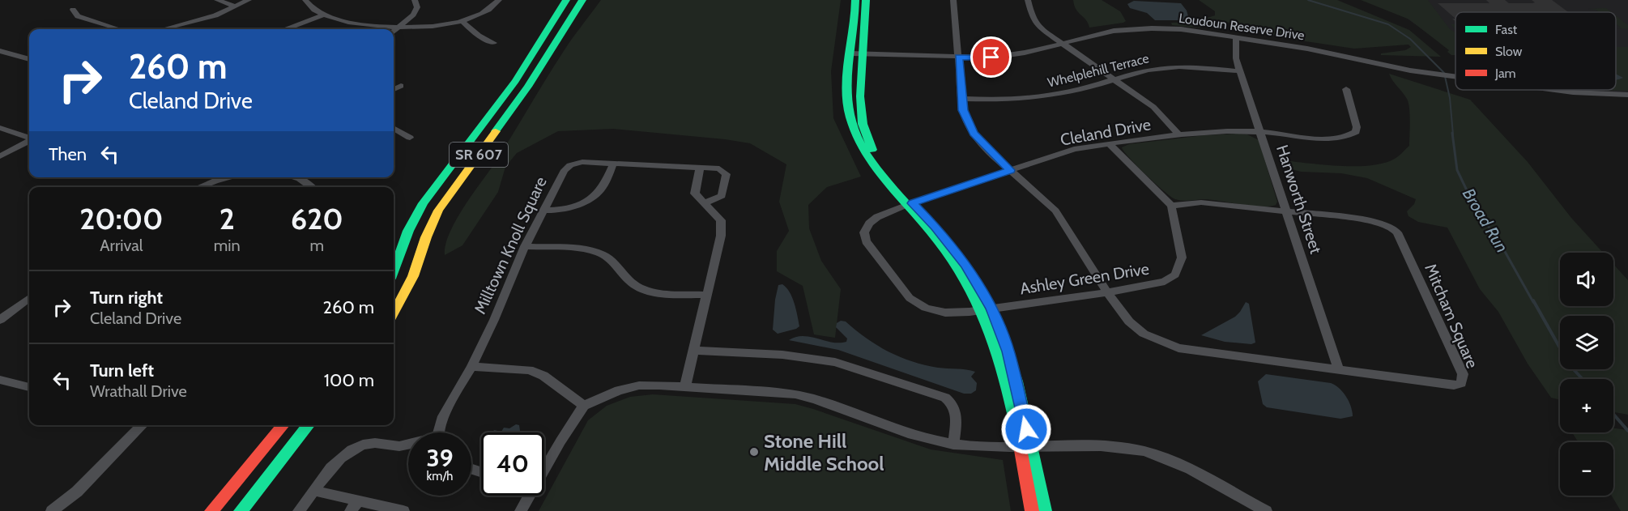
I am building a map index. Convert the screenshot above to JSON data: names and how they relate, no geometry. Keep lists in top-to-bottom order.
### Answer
{
  "streets": {
    "main road": ["SR 607"],
    "street": [
      "Loudoun Reserve Drive",
      "Whelplehill Terrace",
      "Cleland Drive",
      "Hanworth Street",
      "Milltown Knoll Square",
      "Ashley Green Drive",
      "Mitcham Square"
    ]
  },
  "crossings": [
    ["Loudoun Reserve Drive", "Hanworth Street"],
    ["Loudoun Reserve Drive", "Mitcham Square"],
    ["Whelplehill Terrace", "Hanworth Street"],
    ["Whelplehill Terrace", "Mitcham Square"],
    ["Cleland Drive", "Hanworth Street"],
    ["Cleland Drive", "Ashley Green Drive"],
    ["Cleland Drive", "Mitcham Square"],
    ["Hanworth Street", "Mitcham Square"],
    ["Ashley Green Drive", "Mitcham Square"]
  ],
  "water": ["Broad Run"],
  "places": ["Stone Hill Middle School"],
  "legend": ["Fast", "Slow", "Jam"],
  "page": {
    "turn": ["260 m", "Cleland Drive"],
    "then": "Then",
    "eta": [
      "20:00",
      "Arrival",
      "2",
      "min",
      "620",
      "m"
    ],
    "map_buttons": ["+", "−"],
    "list": [
      {
        "name": "Turn right",
        "note": "Cleland Drive",
        "value": "260 m"
      },
      {
        "name": "Turn left",
        "note": "Wrathall Drive",
        "value": "100 m"
      }
    ],
    "speed": "39 km/h",
    "limit": "40"
  }
}
